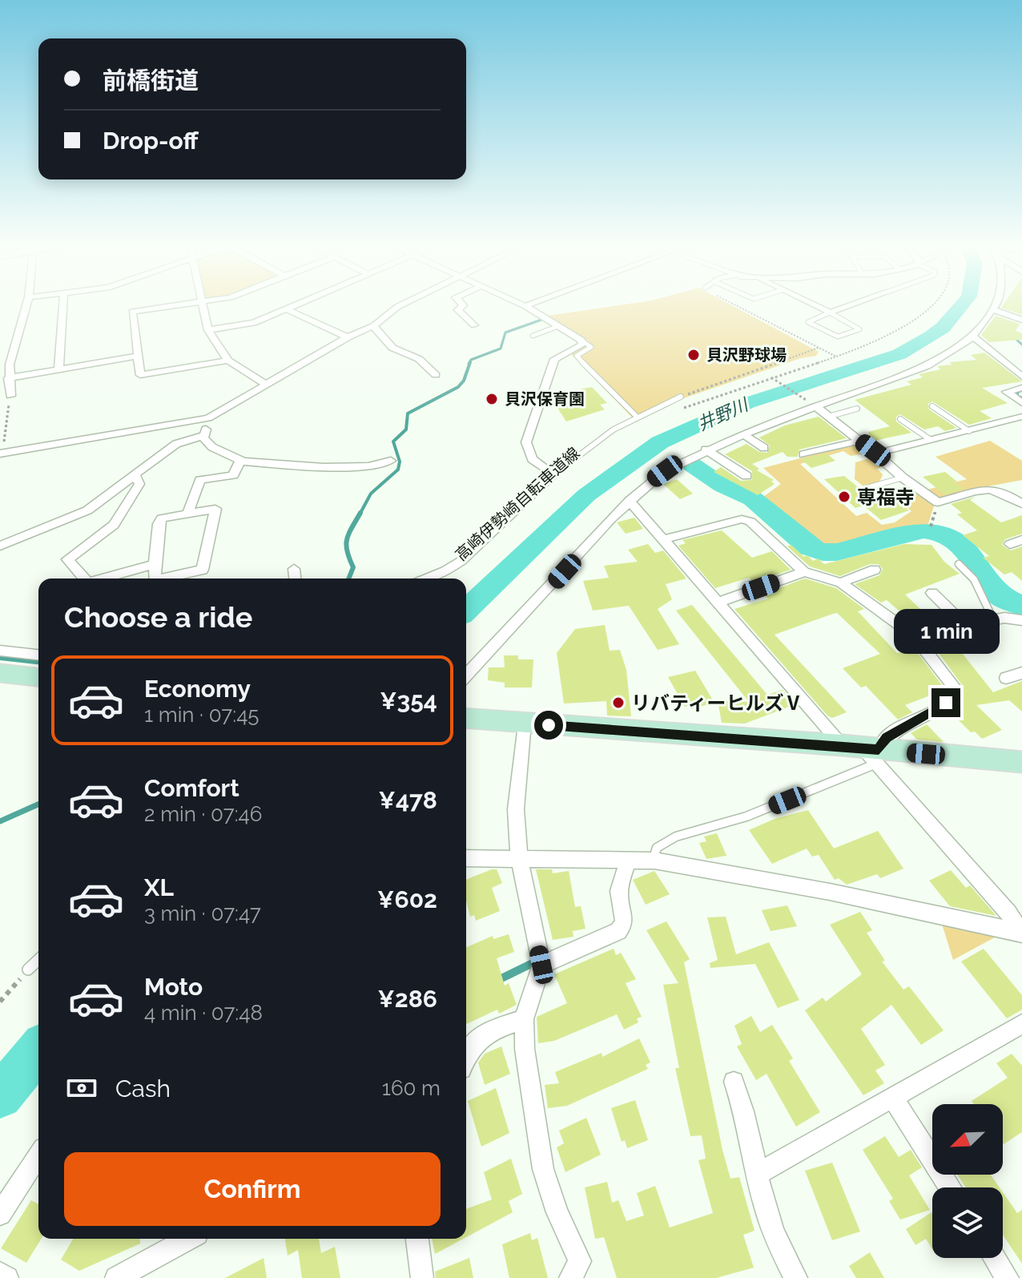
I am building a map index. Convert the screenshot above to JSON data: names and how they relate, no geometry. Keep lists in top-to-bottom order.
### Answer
{
  "water": ["井野川"],
  "places": [
    "貝沢野球場",
    "貝沢保育園",
    "専福寺",
    "リバティーヒルズⅤ"
  ],
  "north": "bottom left",
  "page": {
    "banner": ["前橋街道", "Drop-off"],
    "heading": "Choose a ride",
    "bubble": "1 min",
    "list": [
      {
        "name": "Economy",
        "note": "1 min · 07:45",
        "value": "¥354"
      },
      {
        "name": "Comfort",
        "note": "2 min · 07:46",
        "value": "¥478"
      },
      {
        "name": "XL",
        "note": "3 min · 07:47",
        "value": "¥602"
      },
      {
        "name": "Moto",
        "note": "4 min · 07:48",
        "value": "¥286"
      }
    ],
    "pay": ["Cash", "160 m"],
    "buttons": "Confirm"
  }
}
